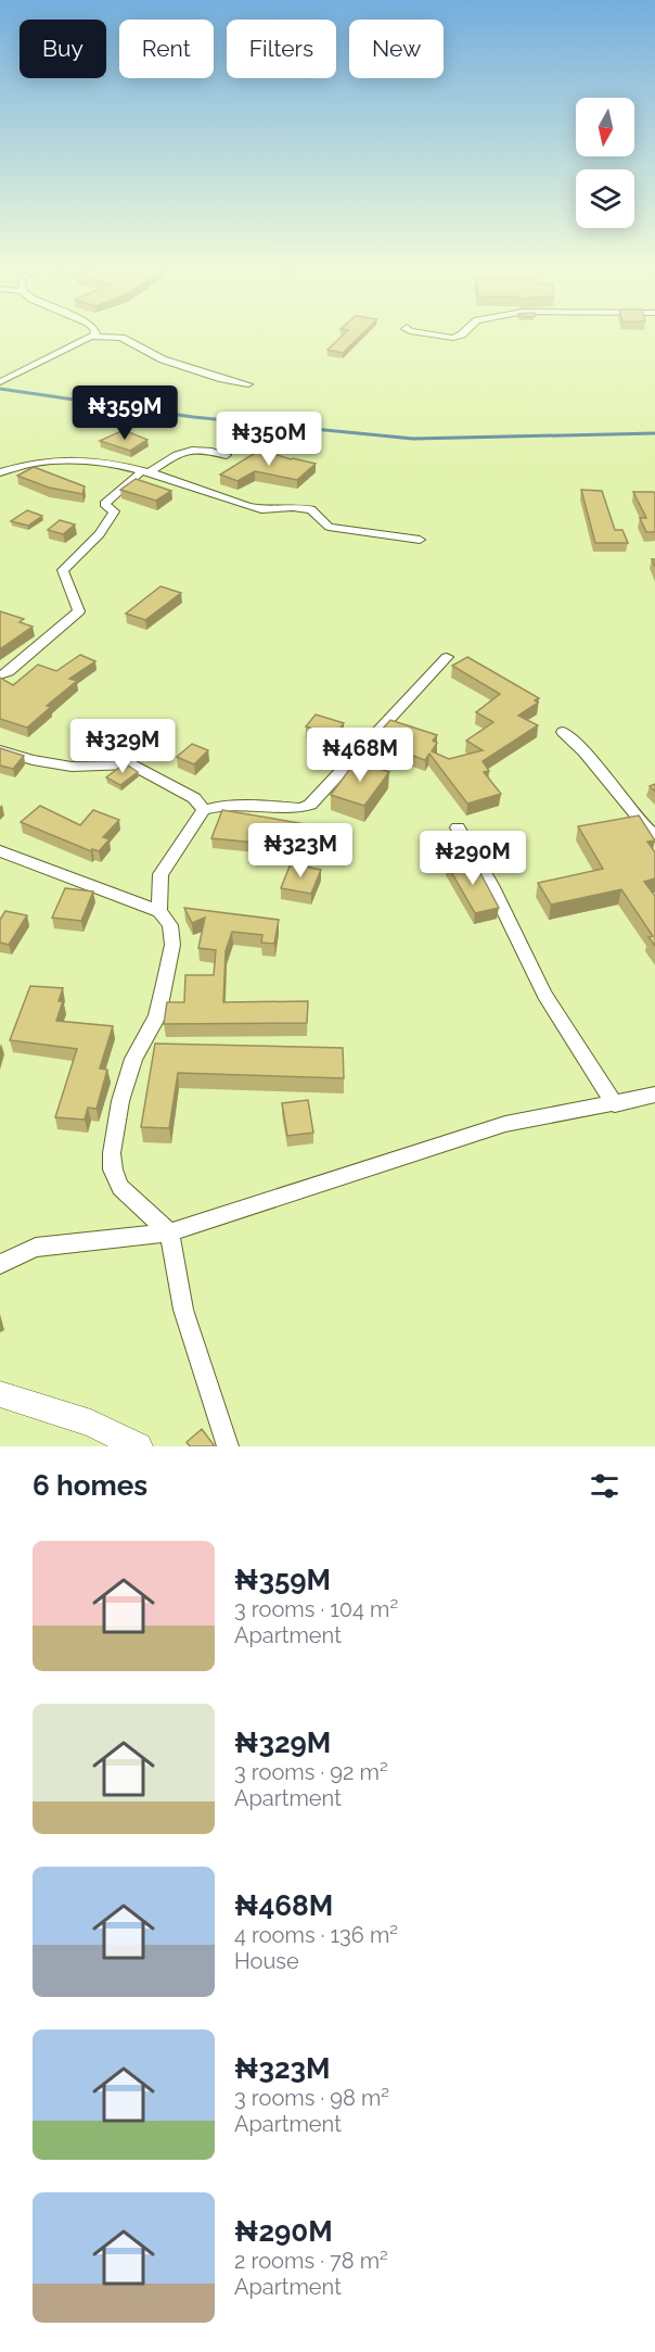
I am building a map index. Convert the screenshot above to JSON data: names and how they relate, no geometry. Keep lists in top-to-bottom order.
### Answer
{
  "north": "bottom",
  "page": {
    "chip": [
      "Buy",
      "Rent",
      "Filters",
      "New"
    ],
    "price": [
      "₦359M",
      "₦350M",
      "₦329M",
      "₦468M",
      "₦323M",
      "₦290M"
    ],
    "heading": "6 homes",
    "list": [
      {
        "name": "₦359M",
        "note": "3 rooms · 104 m² · Apartment"
      },
      {
        "name": "₦329M",
        "note": "3 rooms · 92 m² · Apartment"
      },
      {
        "name": "₦468M",
        "note": "4 rooms · 136 m² · House"
      },
      {
        "name": "₦323M",
        "note": "3 rooms · 98 m² · Apartment"
      },
      {
        "name": "₦290M",
        "note": "2 rooms · 78 m² · Apartment"
      }
    ]
  }
}
